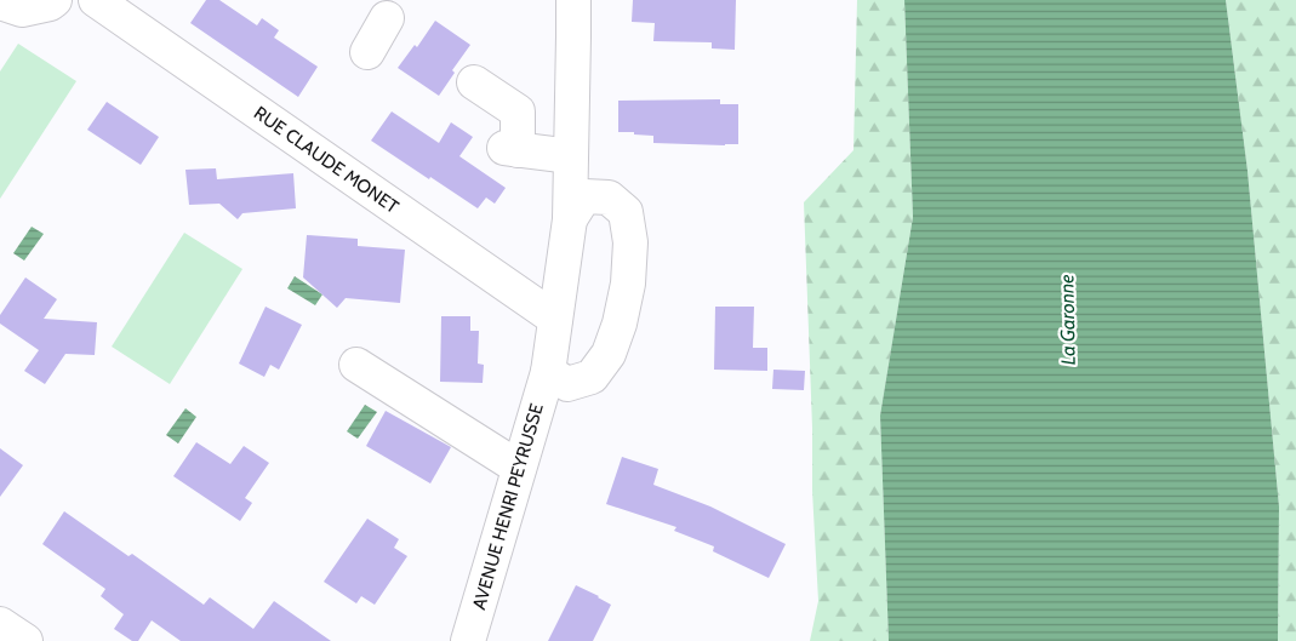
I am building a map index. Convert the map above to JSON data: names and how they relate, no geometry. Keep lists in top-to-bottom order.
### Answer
{
  "streets": {
    "street": ["RUE CLAUDE MONET", "AVENUE HENRI PEYRUSSE"]
  },
  "crossings": [
    ["RUE CLAUDE MONET", "AVENUE HENRI PEYRUSSE"]
  ],
  "water": ["La Garonne"]
}
